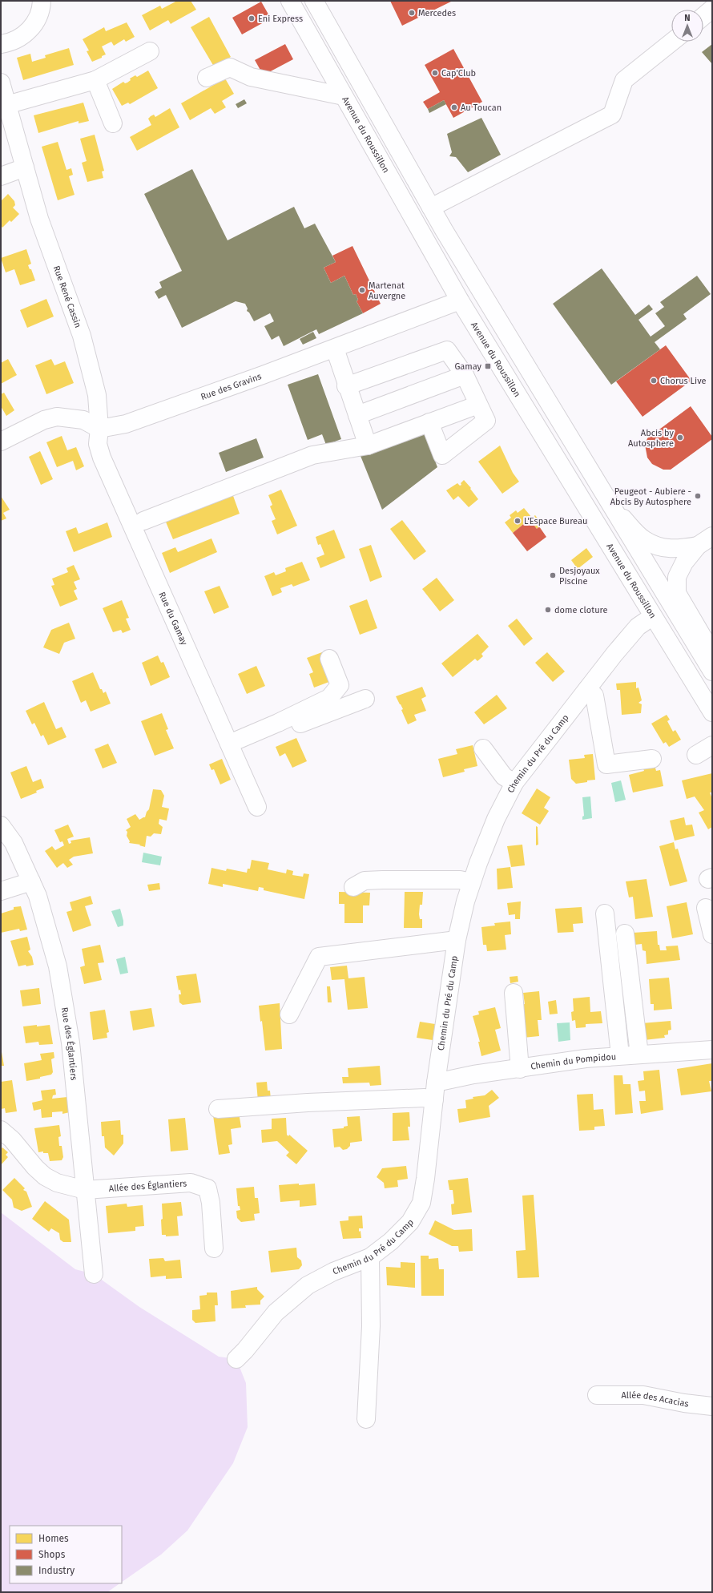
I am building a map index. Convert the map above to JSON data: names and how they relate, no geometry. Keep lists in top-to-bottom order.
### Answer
{
  "streets": {
    "street": [
      "Avenue du Roussillon",
      "Rue René Cassin",
      "Rue des Gravins",
      "Rue du Gamay",
      "Chemin du Pré du Camp",
      "Rue des Églantiers",
      "Chemin du Pompidou",
      "Allée des Églantiers",
      "Allée des Acacias"
    ]
  },
  "crossings": [
    ["Avenue du Roussillon", "Rue des Gravins"],
    ["Avenue du Roussillon", "Chemin du Pré du Camp"],
    ["Rue René Cassin", "Rue des Gravins"],
    ["Rue René Cassin", "Rue du Gamay"],
    ["Rue des Gravins", "Rue du Gamay"],
    ["Chemin du Pré du Camp", "Chemin du Pompidou"],
    ["Rue des Églantiers", "Allée des Églantiers"]
  ],
  "places": {
    "other": [
      "Mercedes",
      "Eni Express",
      "Cap'Club",
      "Au Toucan",
      "Martenat Auvergne",
      "Chorus Live",
      "Abcis by Autosphere",
      "Peugeot - Aubiere - Abcis By Autosphere",
      "L'Espace Bureau",
      "Desjoyaux Piscine",
      "dome cloture"
    ],
    "transit": ["Gamay"]
  },
  "legend": ["Homes", "Shops", "Industry"],
  "north": "top"
}
